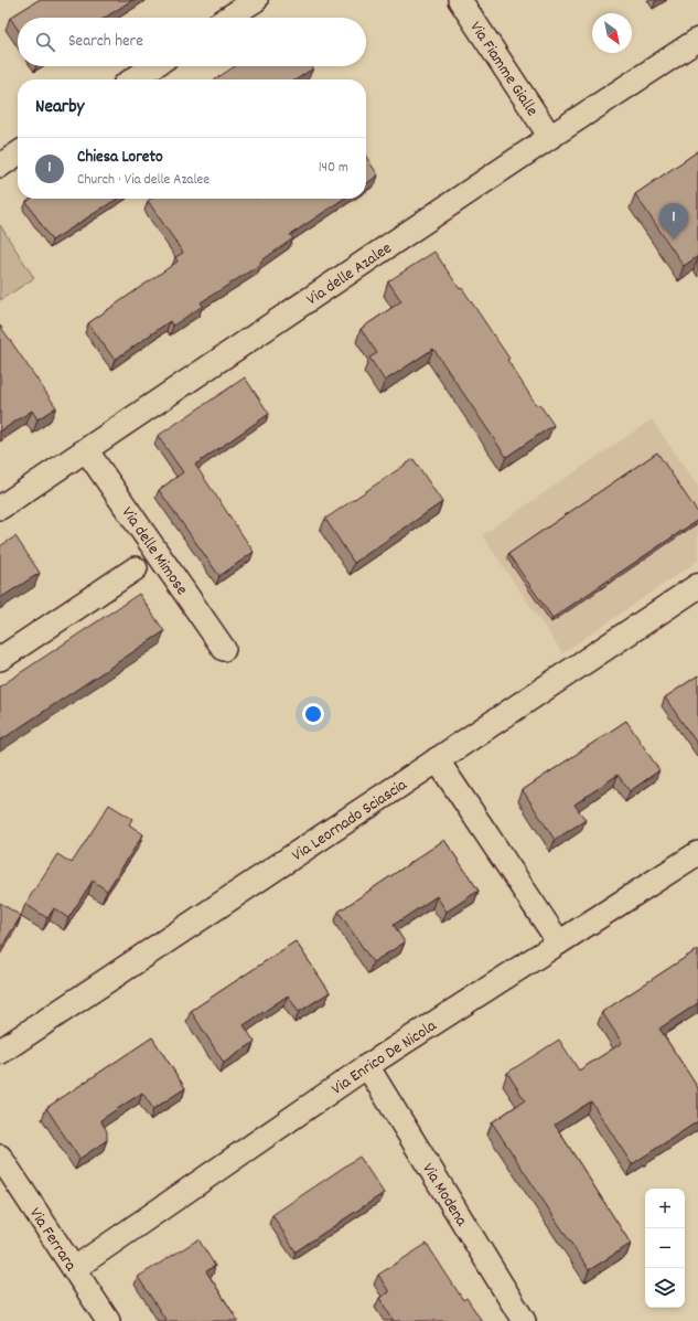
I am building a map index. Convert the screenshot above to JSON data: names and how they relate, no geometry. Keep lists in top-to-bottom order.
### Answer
{
  "streets": {
    "street": [
      "Via Fiamme Gialle",
      "Via delle Azalee",
      "Via delle Mimose",
      "Via Leornado Sciascia",
      "Via Enrico De Nicola",
      "Via Modena",
      "Via Ferrara"
    ]
  },
  "crossings": [
    ["Via Fiamme Gialle", "Via delle Azalee"],
    ["Via delle Azalee", "Via delle Mimose"],
    ["Via Enrico De Nicola", "Via Modena"],
    ["Via Enrico De Nicola", "Via Ferrara"]
  ],
  "north": "bottom right",
  "page": {
    "search": "Search here",
    "heading": "Nearby",
    "list": [
      {
        "mark": "1",
        "name": "Chiesa Loreto",
        "note": "Church · Via delle Azalee",
        "value": "140 m"
      }
    ],
    "pins": "1",
    "map_buttons": ["+", "−"]
  }
}
